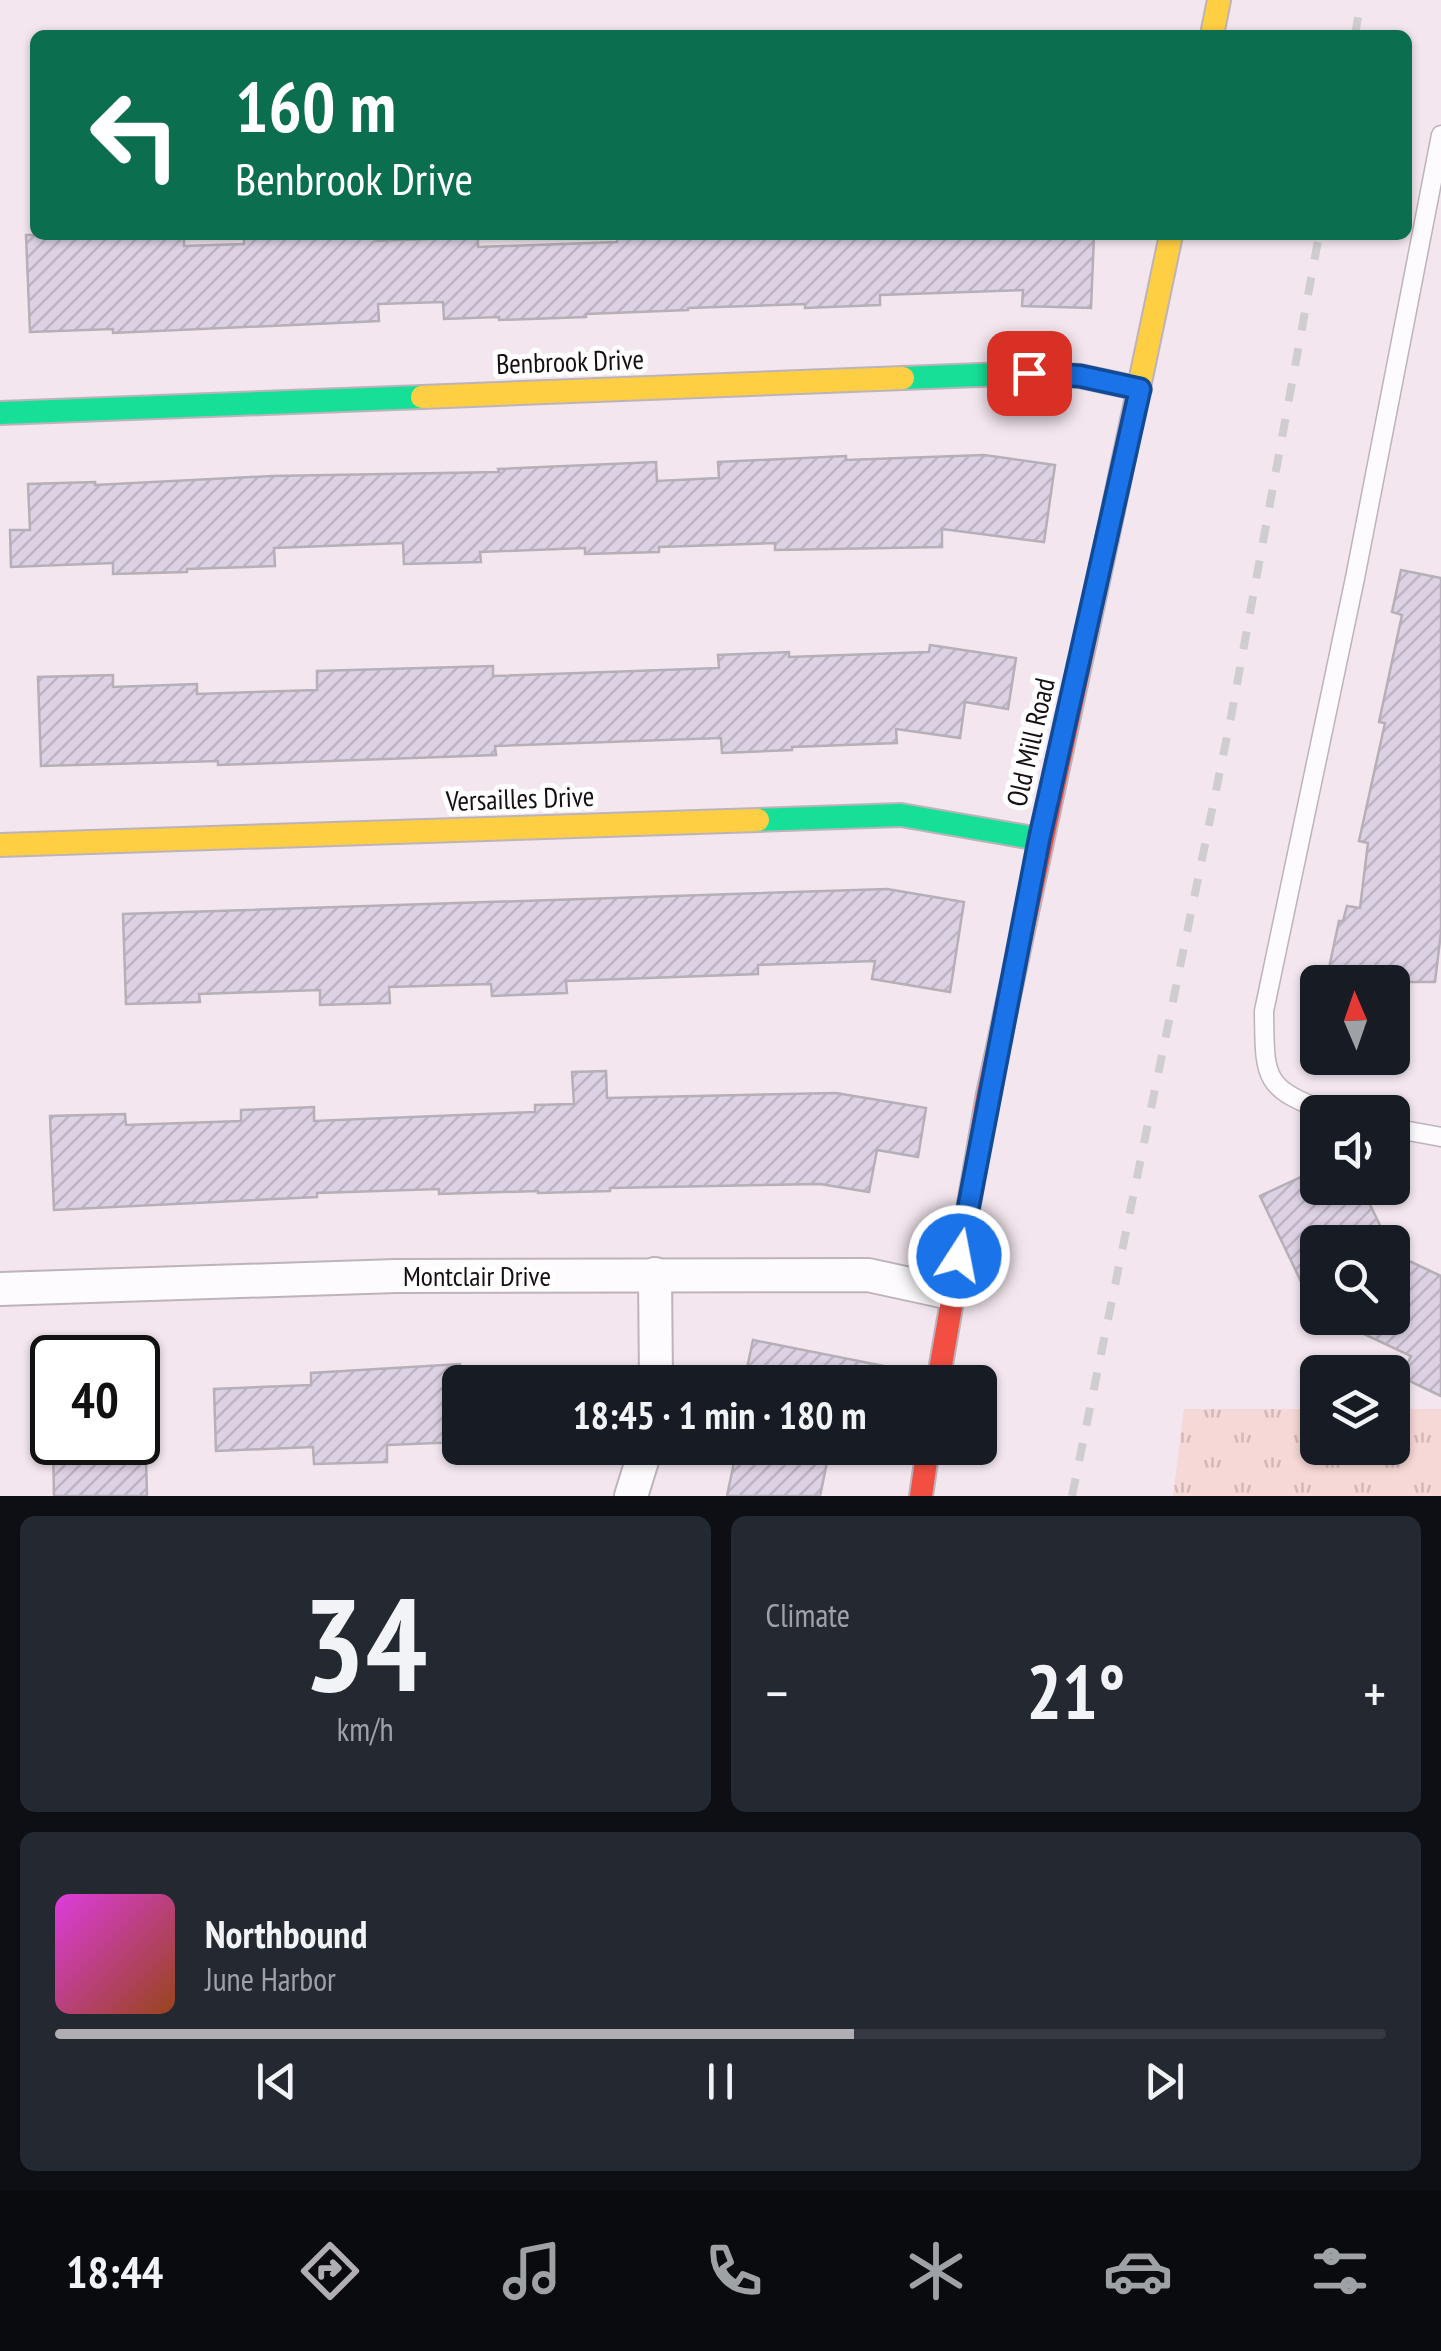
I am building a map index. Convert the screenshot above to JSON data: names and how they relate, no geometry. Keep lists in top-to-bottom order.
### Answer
{
  "streets": {
    "street": [
      "Benbrook Drive",
      "Old Mill Road",
      "Versailles Drive",
      "Montclair Drive"
    ]
  },
  "crossings": [
    ["Benbrook Drive", "Old Mill Road"],
    ["Old Mill Road", "Versailles Drive"],
    ["Old Mill Road", "Montclair Drive"]
  ],
  "north": "top",
  "page": {
    "turn": ["160 m", "Benbrook Drive"],
    "limit": "40",
    "trip": "18:45 · 1 min · 180 m",
    "tile": [
      ["34", "km/h"],
      "Climate"
    ],
    "heat": ["−", "21°", "+"],
    "song": ["Northbound", "June Harbor"],
    "tabs": "18:44"
  }
}
